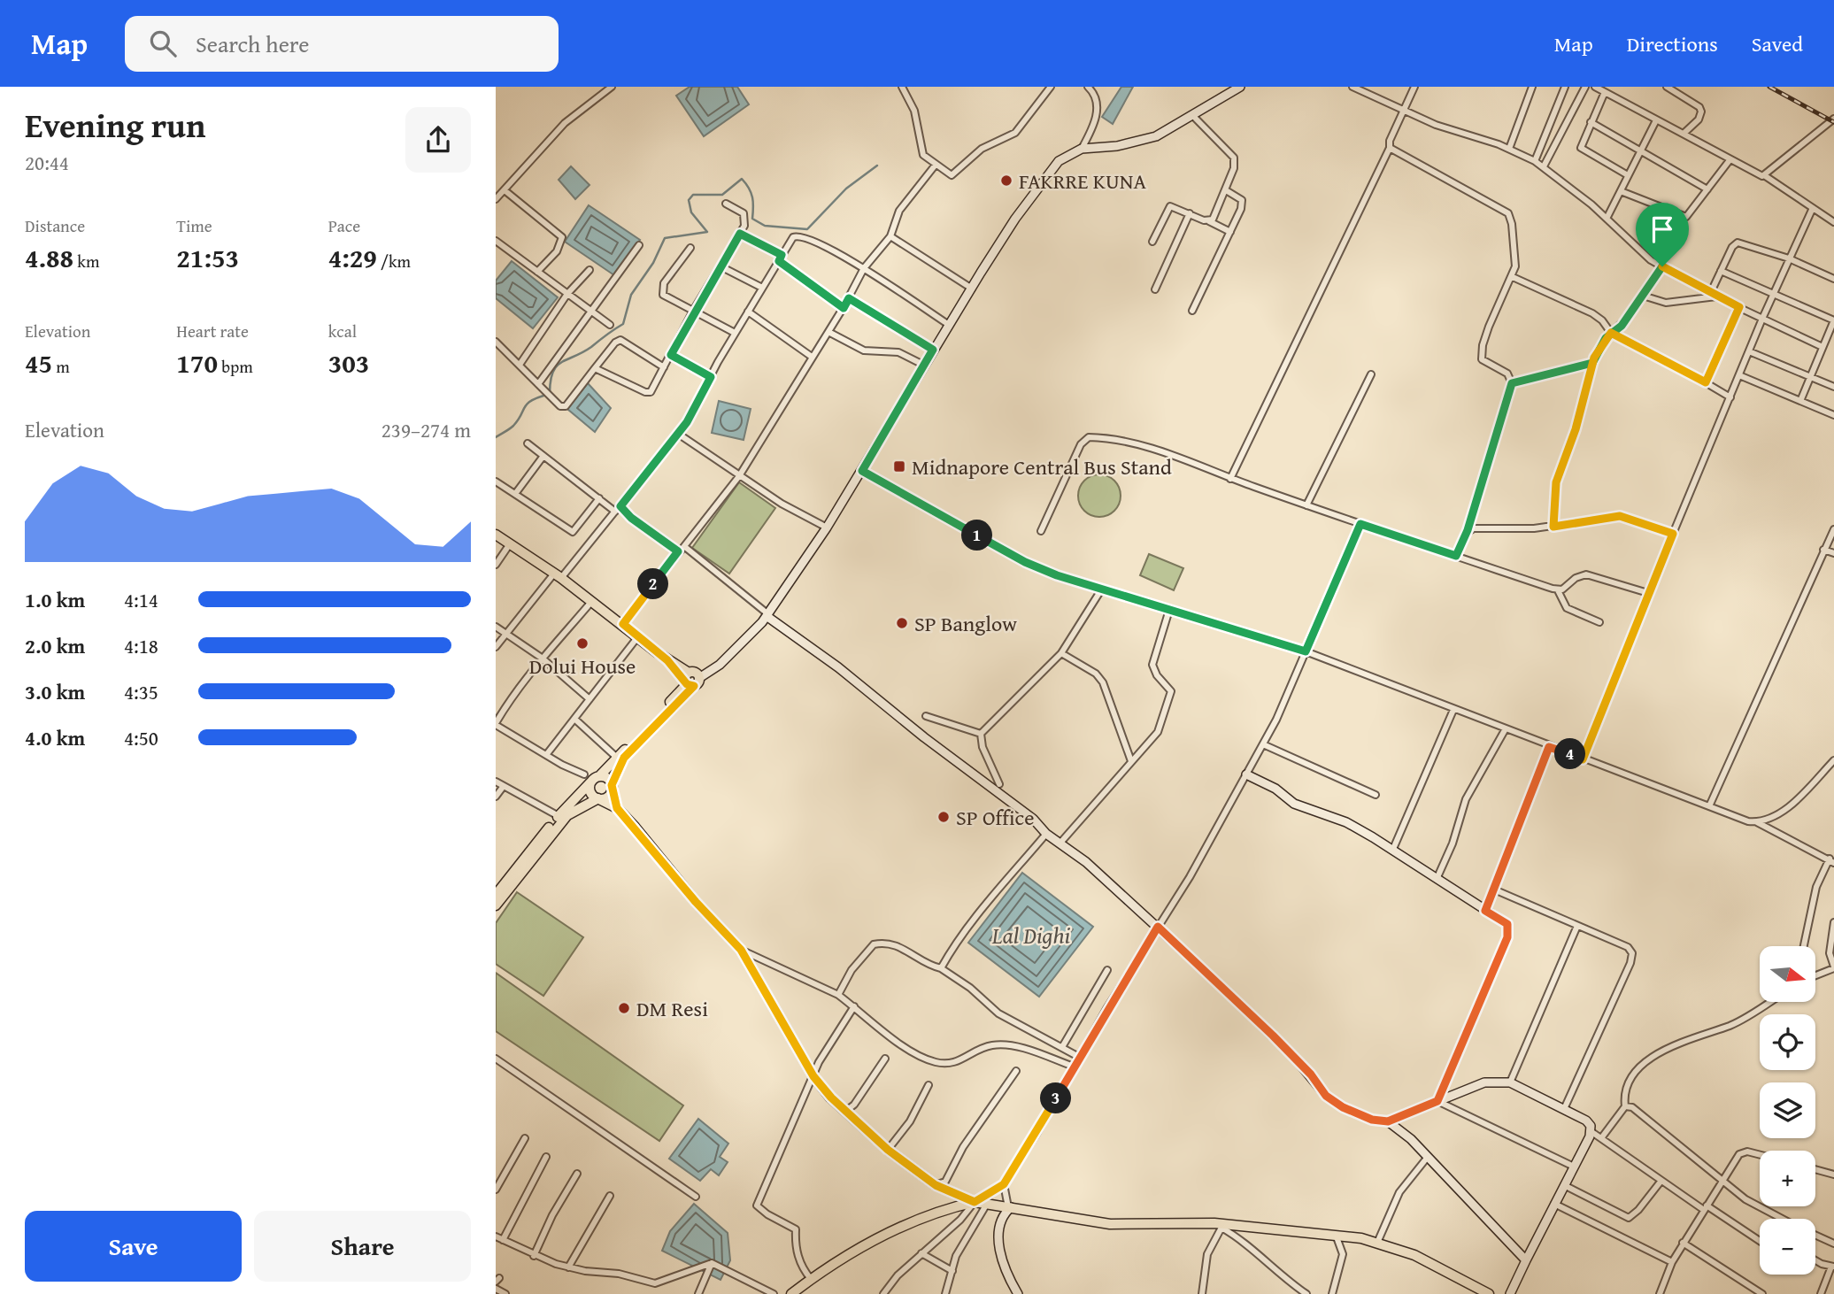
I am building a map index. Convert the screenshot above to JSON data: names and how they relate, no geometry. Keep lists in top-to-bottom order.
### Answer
{
  "water": ["Lal Dighi"],
  "places": {
    "other": [
      "FAKRRE KUNA",
      "SP Banglow",
      "Dolui House",
      "SP Office",
      "DM Resi"
    ],
    "transit": ["Midnapore Central Bus Stand"]
  },
  "north": "right",
  "page": {
    "header": "Map",
    "search": "Search here",
    "nav": ["Map", "Directions", "Saved"],
    "heading": ["Evening run", "20:44"],
    "stats": [
      ["Distance", "4.88 km"],
      ["Time", "21:53"],
      ["Pace", "4:29 /km"],
      ["Elevation", "45 m"],
      ["Heart rate", "170 bpm"],
      ["kcal", "303"]
    ],
    "chart": ["Elevation", "239–274 m"],
    "pins": [
      "1",
      "2",
      "4",
      "3"
    ],
    "list": [
      {
        "name": "1.0 km",
        "note": "4:14"
      },
      {
        "name": "2.0 km",
        "note": "4:18"
      },
      {
        "name": "3.0 km",
        "note": "4:35"
      },
      {
        "name": "4.0 km",
        "note": "4:50"
      }
    ],
    "map_buttons": ["+", "−"],
    "buttons": ["Save", "Share"]
  }
}
